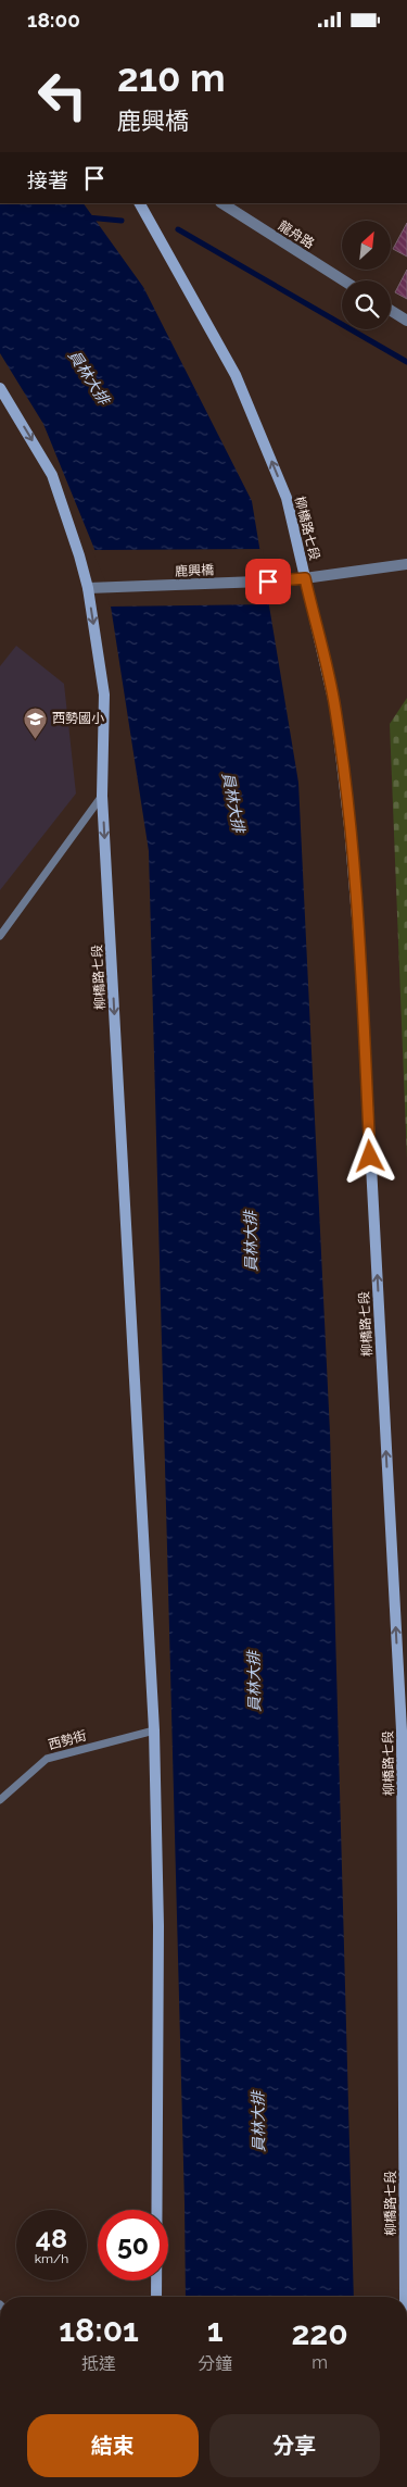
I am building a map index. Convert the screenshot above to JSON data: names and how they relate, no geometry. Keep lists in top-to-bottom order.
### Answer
{
  "streets": {
    "main road": ["柳橋路七段"],
    "street": ["龍舟路", "鹿興橋"],
    "lane": ["西勢街"]
  },
  "crossings": [
    ["柳橋路七段", "鹿興橋"],
    ["柳橋路七段", "西勢街"]
  ],
  "water": ["員林大排"],
  "places": {
    "school or university": ["西勢國小"]
  },
  "north": "top right",
  "page": {
    "status": "18:00",
    "turn": ["210 m", "鹿興橋"],
    "then": "接著",
    "speed": "48 km/h",
    "limit": "50",
    "eta": [
      "18:01",
      "抵達",
      "1",
      "分鐘",
      "220",
      "m"
    ],
    "buttons": ["結束", "分享"]
  }
}
